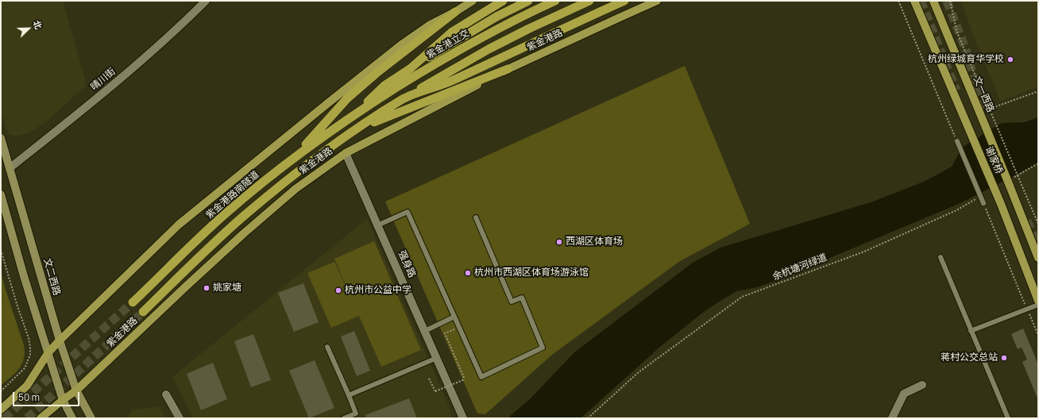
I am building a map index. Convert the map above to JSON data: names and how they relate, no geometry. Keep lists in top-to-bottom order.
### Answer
{
  "streets": {
    "highway": ["紫金港立交", "紫金港路南隧道"],
    "main road": [
      "紫金港路",
      "文一西路",
      "谢家桥",
      "文二西路"
    ],
    "street": ["晴川街", "强身路"],
    "path": ["余杭塘河绿道"]
  },
  "crossings": [
    ["紫金港路", "强身路"],
    ["紫金港路", "文二西路"],
    ["紫金港立交", "紫金港路南隧道"],
    ["晴川街", "文二西路"],
    ["文一西路", "谢家桥"]
  ],
  "places": [
    "杭州绿城育华学校",
    "西湖区体育场",
    "杭州市西湖区体育场游泳馆",
    "姚家塘",
    "杭州市公益中学",
    "蒋村公交总站"
  ],
  "scale_bar": "50 m",
  "north": "top right"
}
